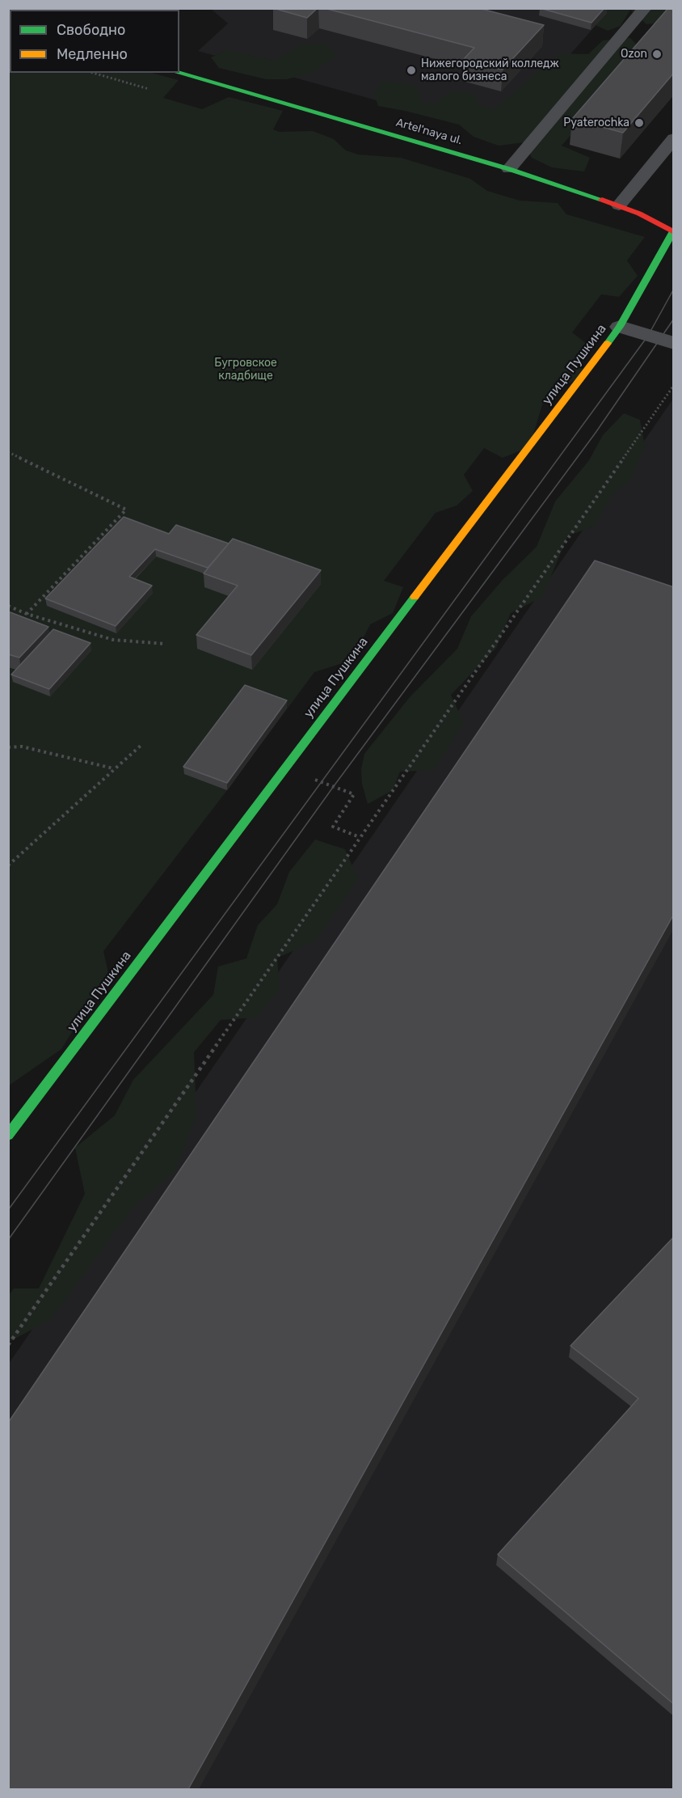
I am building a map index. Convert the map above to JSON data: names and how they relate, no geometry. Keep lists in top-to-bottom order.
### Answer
{
  "streets": {
    "street": ["Artel'naya ul.", "улица Пушкина"]
  },
  "crossings": [
    ["Artel'naya ul.", "улица Пушкина"]
  ],
  "parks": ["Бугровское кладбище"],
  "places": ["Ozon", "Нижегородский колледж малого бизнеса", "Pyaterochka"],
  "legend": ["Свободно", "Медленно"]
}
